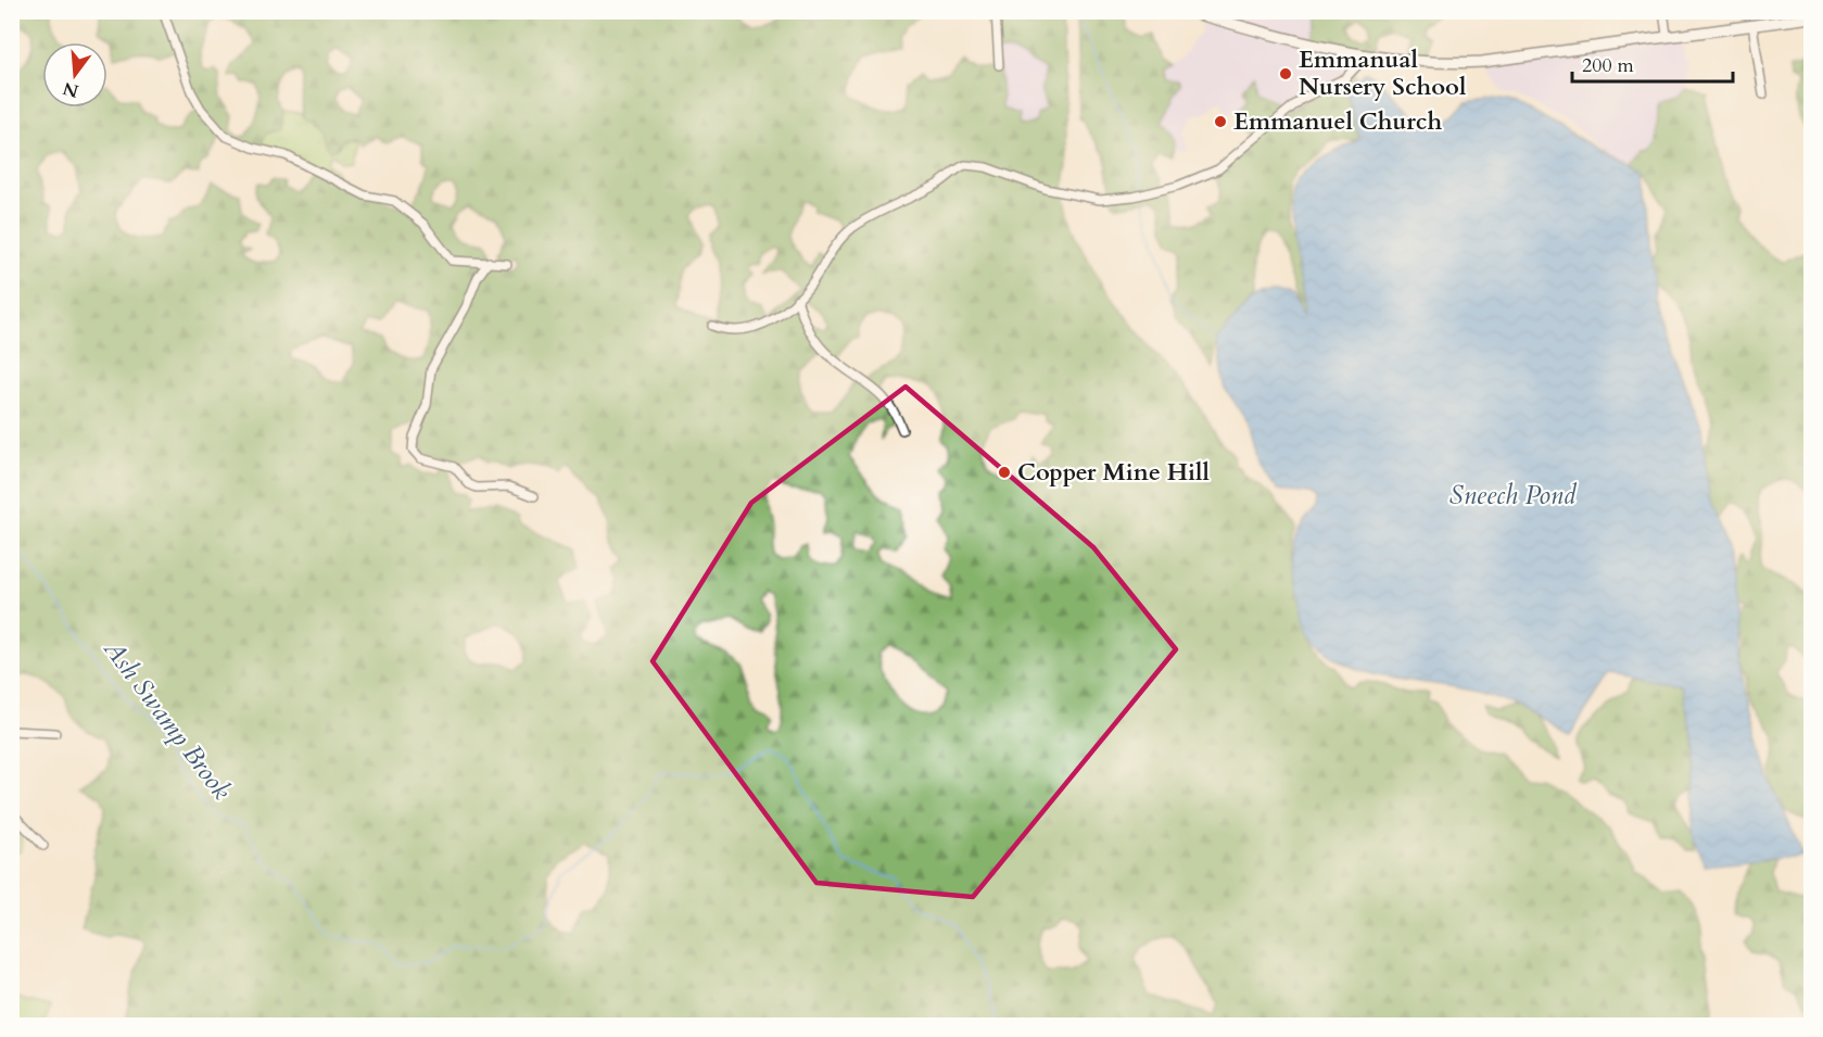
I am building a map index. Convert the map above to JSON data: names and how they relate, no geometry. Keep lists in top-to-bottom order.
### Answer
{
  "water": ["Sneech Pond", "Ash Swamp Brook"],
  "places": ["Emmanual Nursery School", "Emmanuel Church", "Copper Mine Hill"],
  "scale_bar": "200 m",
  "north": "bottom"
}
